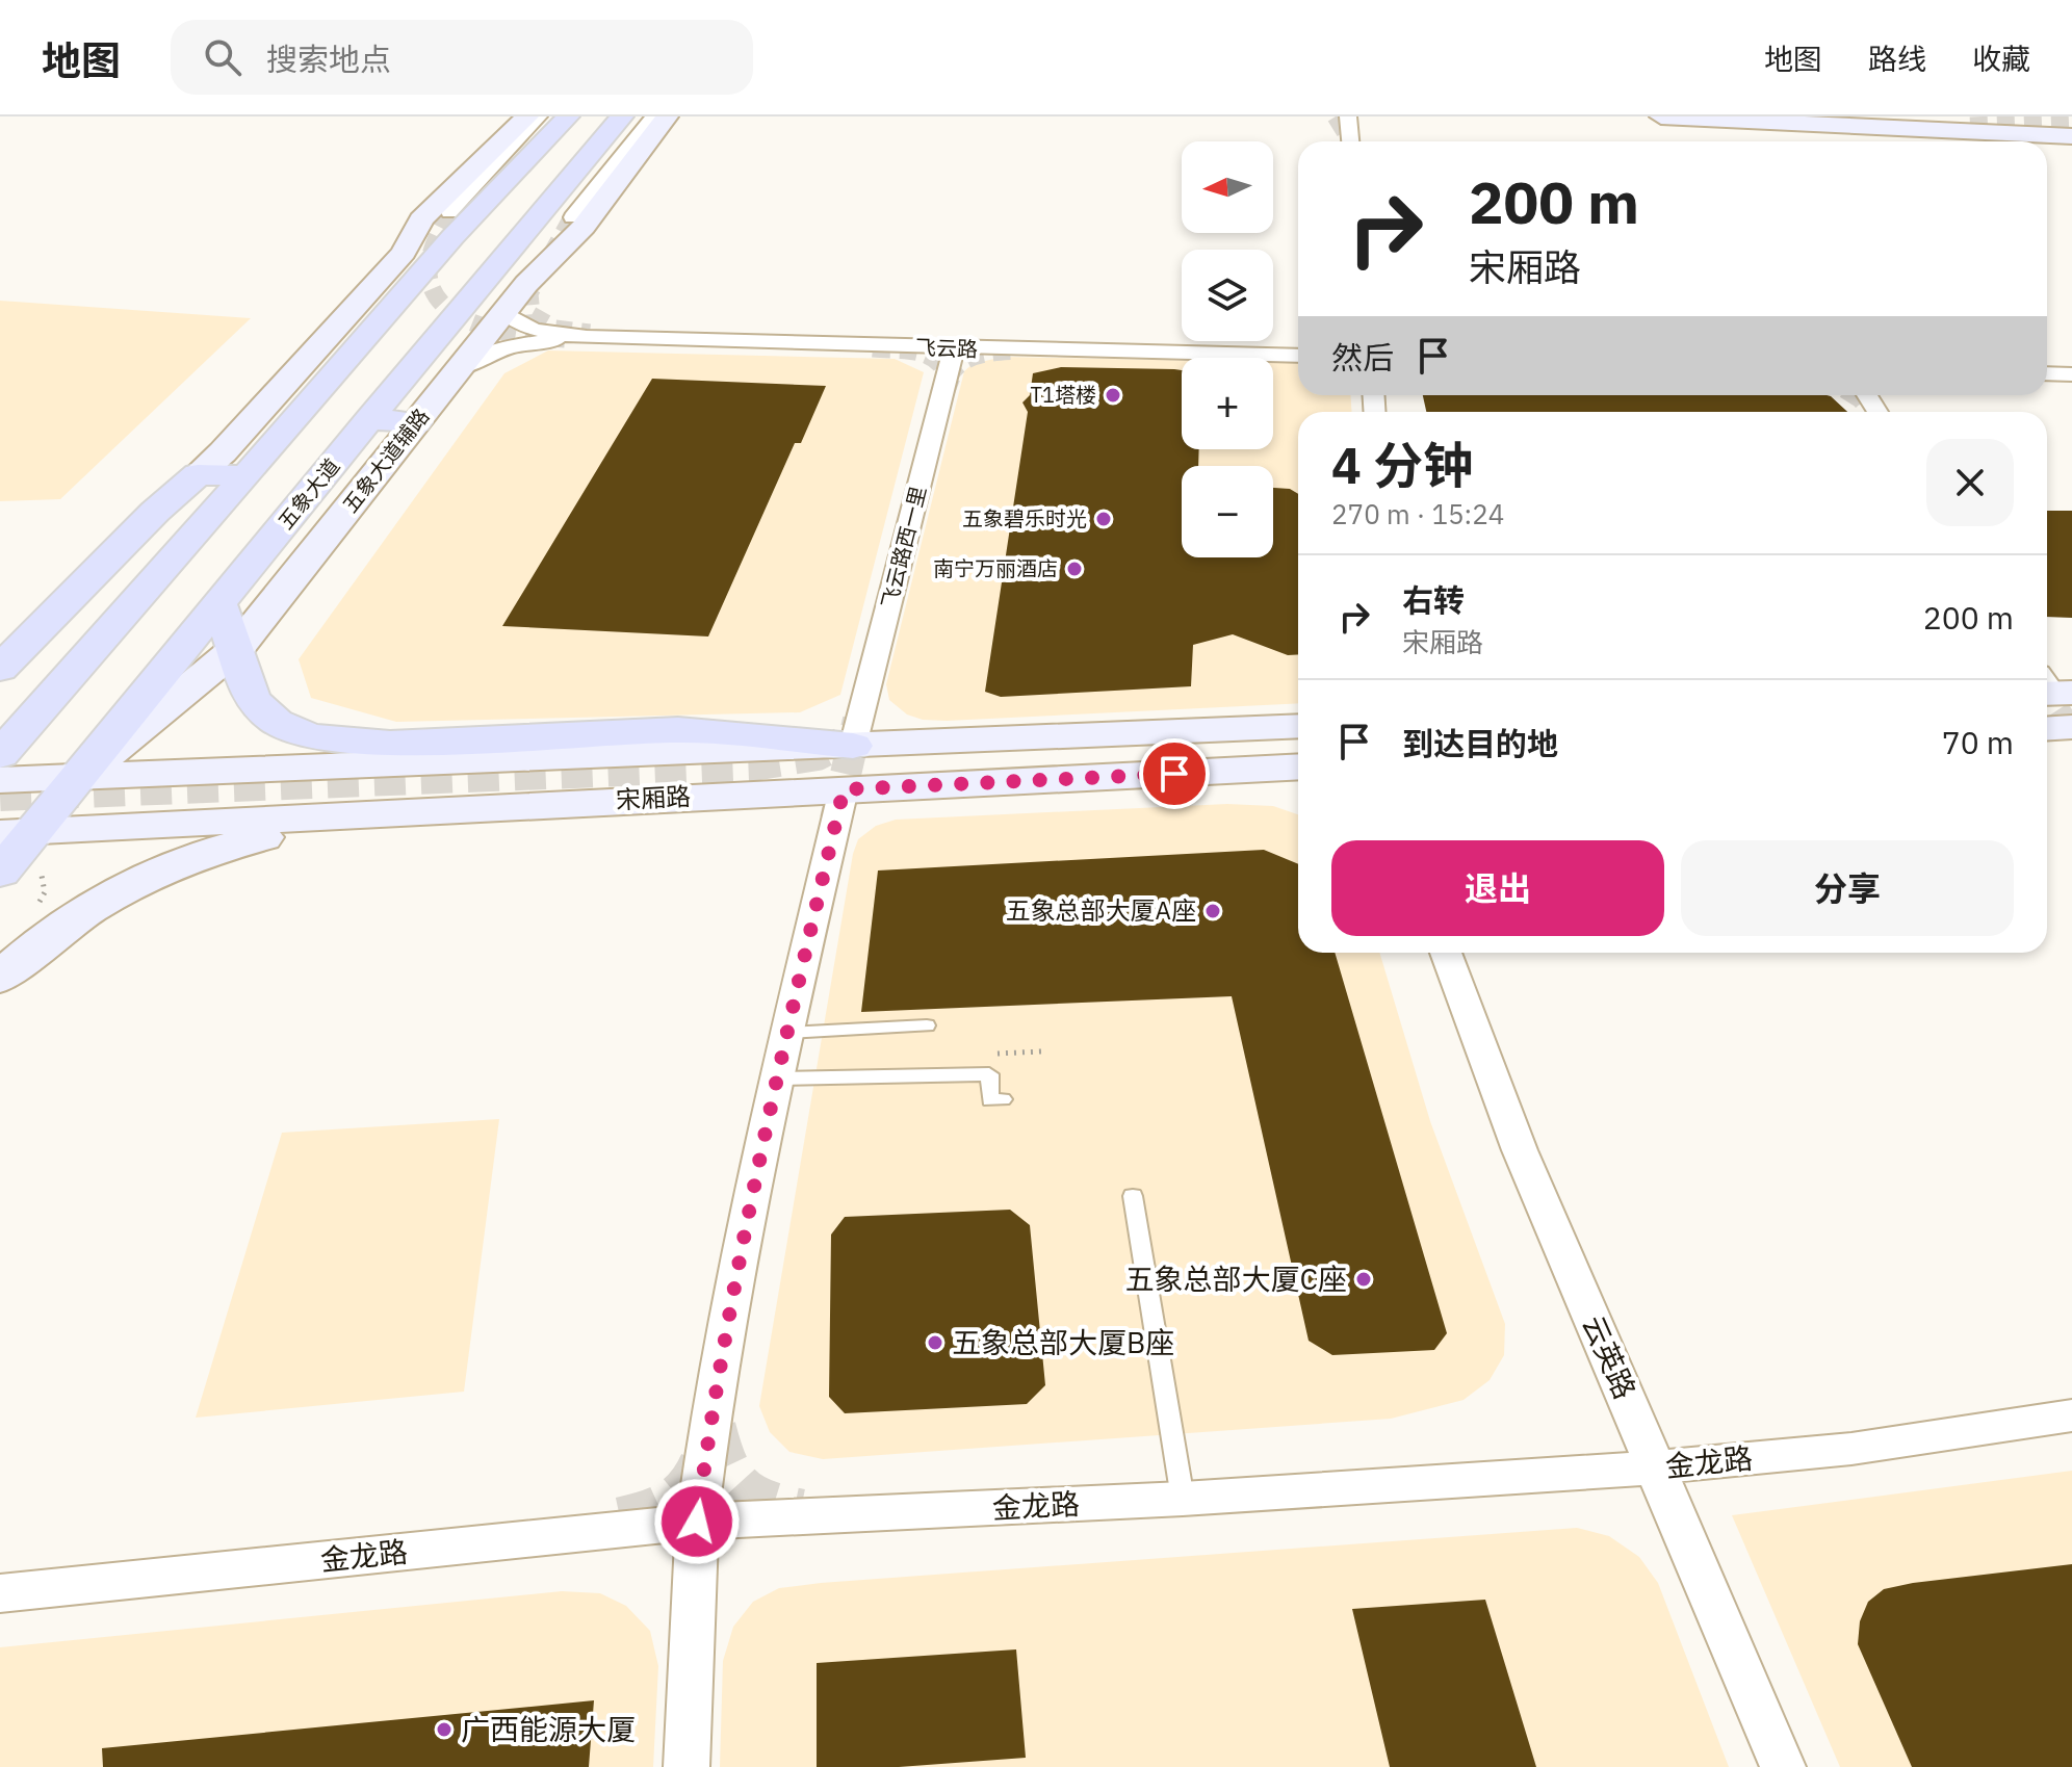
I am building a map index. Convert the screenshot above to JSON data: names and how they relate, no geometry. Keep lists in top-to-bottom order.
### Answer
{
  "streets": {
    "main road": ["五象大道"],
    "street": [
      "飞云路",
      "五象大道辅路",
      "飞云路西一里",
      "宋厢路",
      "云英路",
      "金龙路"
    ]
  },
  "crossings": [
    ["飞云路", "五象大道辅路"],
    ["飞云路", "飞云路西一里"],
    ["五象大道辅路", "五象大道"],
    ["五象大道辅路", "宋厢路"],
    ["五象大道", "宋厢路"],
    ["飞云路西一里", "宋厢路"],
    ["云英路", "金龙路"]
  ],
  "places": [
    "T1塔楼",
    "五象碧乐时光",
    "南宁万丽酒店",
    "五象总部大厦A座",
    "五象总部大厦C座",
    "五象总部大厦B座",
    "广西能源大厦"
  ],
  "north": "left",
  "page": {
    "header": "地图",
    "search": "搜索地点",
    "nav": ["地图", "路线", "收藏"],
    "map_buttons": ["+", "−"],
    "turn": ["200 m", "宋厢路"],
    "then": "然后",
    "heading": ["4 分钟", "270 m · 15:24"],
    "list": [
      {
        "name": "右转",
        "note": "宋厢路",
        "value": "200 m"
      },
      {
        "name": "到达目的地",
        "value": "70 m"
      }
    ],
    "buttons": ["退出", "分享"]
  }
}
